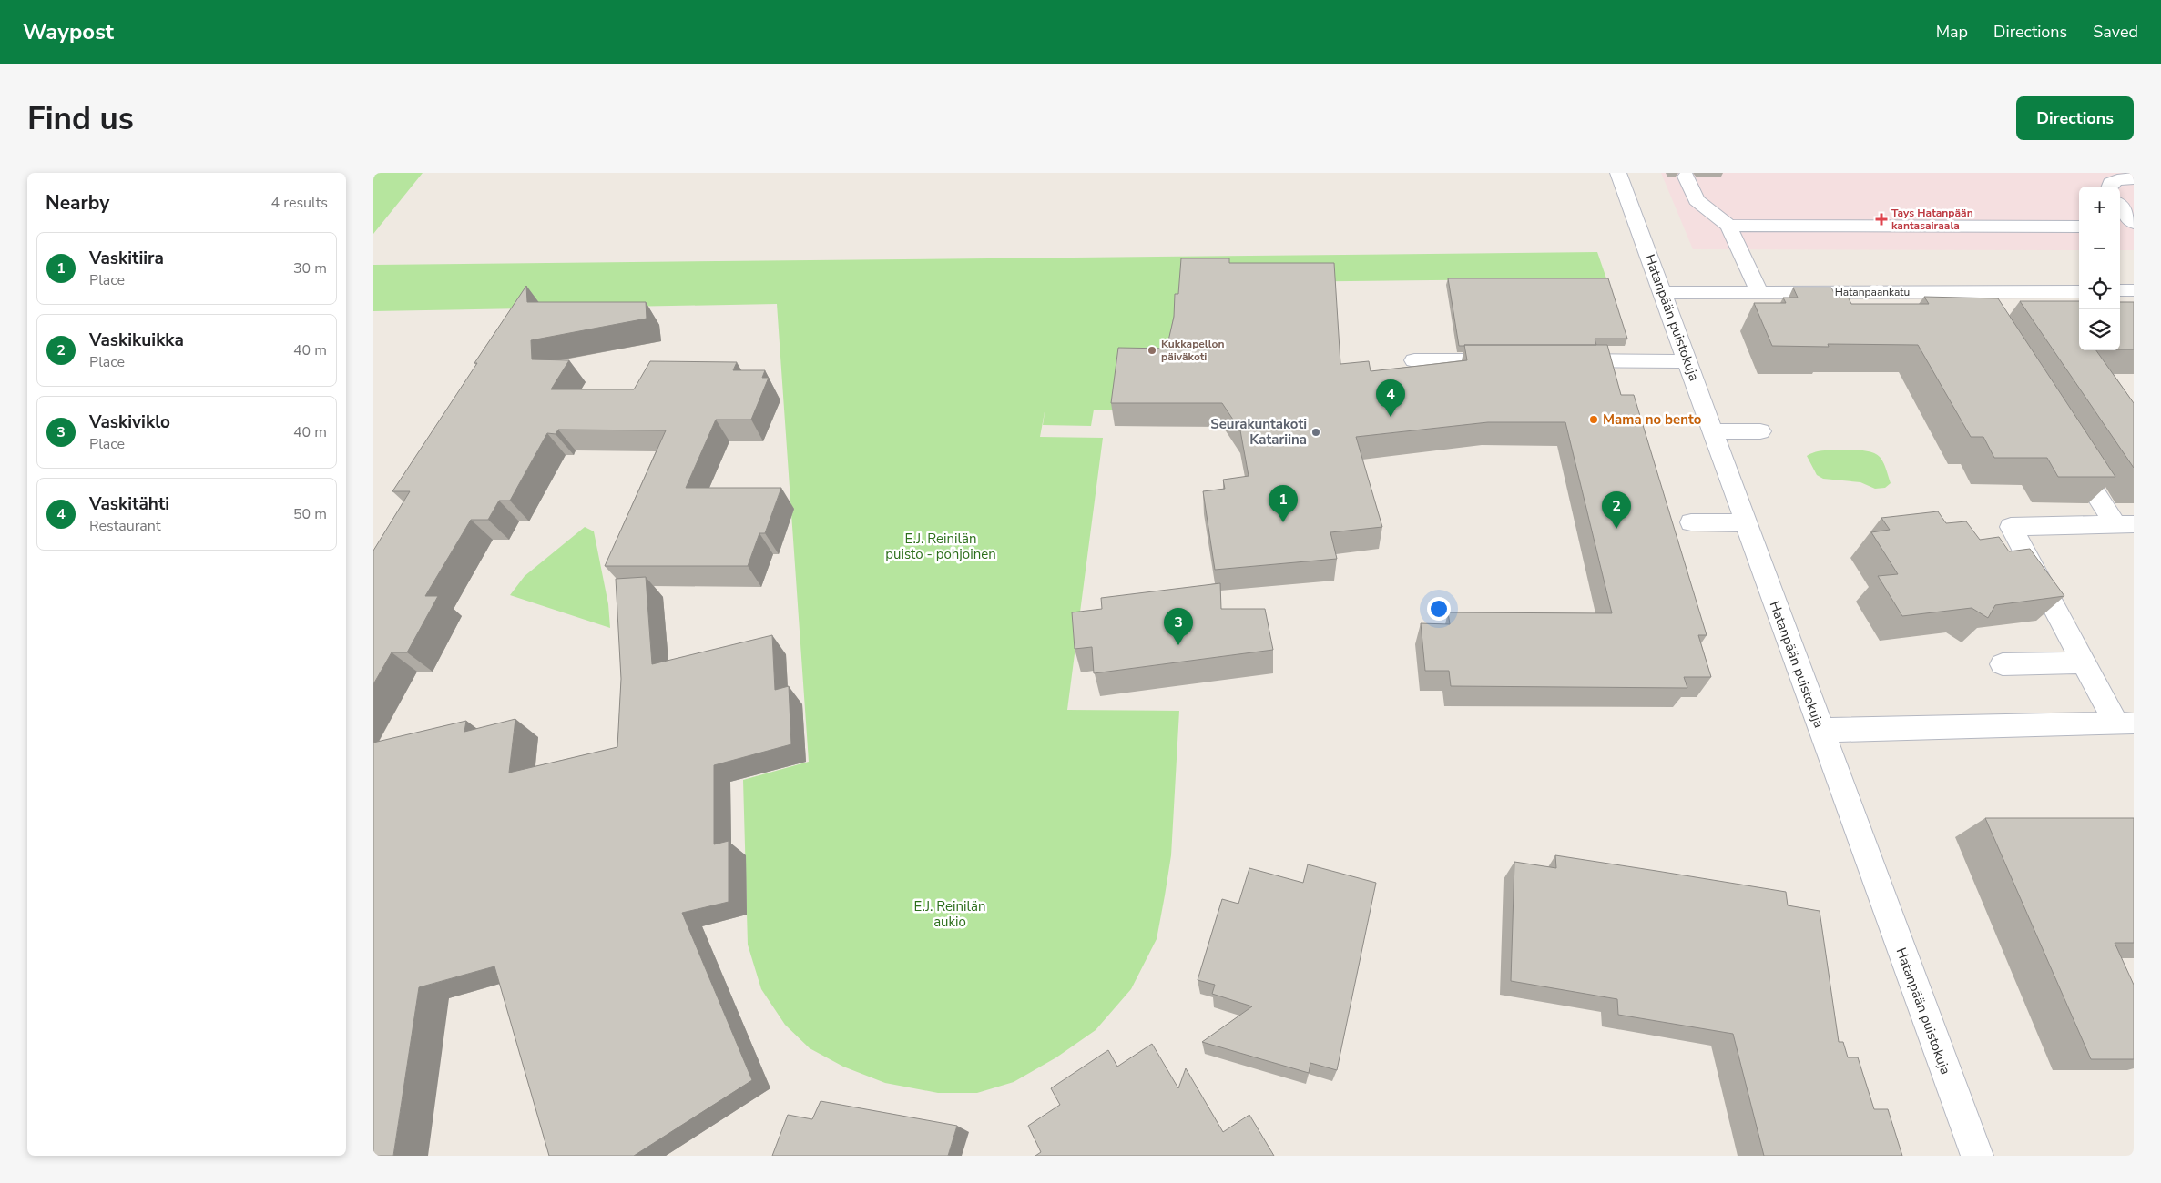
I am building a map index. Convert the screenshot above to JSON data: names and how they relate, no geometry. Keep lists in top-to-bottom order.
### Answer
{
  "streets": {
    "street": ["Hatanpäänkatu", "Hatanpään puistokuja"]
  },
  "crossings": [
    ["Hatanpäänkatu", "Hatanpään puistokuja"]
  ],
  "parks": ["E.J. Reinilän puisto - pohjoinen", "E.J. Reinilän aukio"],
  "places": {
    "health": ["Tays Hatanpään kantasairaala"],
    "other": ["Kukkapellon päiväkoti", "Mama no bento", "Seurakuntakoti Katariina"]
  },
  "page": {
    "header": "Waypost",
    "nav": ["Map", "Directions", "Saved"],
    "buttons": "Directions",
    "title": "Find us",
    "heading": ["Nearby", "4 results"],
    "map_buttons": ["+", "−"],
    "list": [
      {
        "mark": "1",
        "name": "Vaskitiira",
        "note": "Place",
        "value": "30 m"
      },
      {
        "mark": "2",
        "name": "Vaskikuikka",
        "note": "Place",
        "value": "40 m"
      },
      {
        "mark": "3",
        "name": "Vaskiviklo",
        "note": "Place",
        "value": "40 m"
      },
      {
        "mark": "4",
        "name": "Vaskitähti",
        "note": "Restaurant",
        "value": "50 m"
      }
    ],
    "pins": [
      "4",
      "1",
      "2",
      "3"
    ]
  }
}
